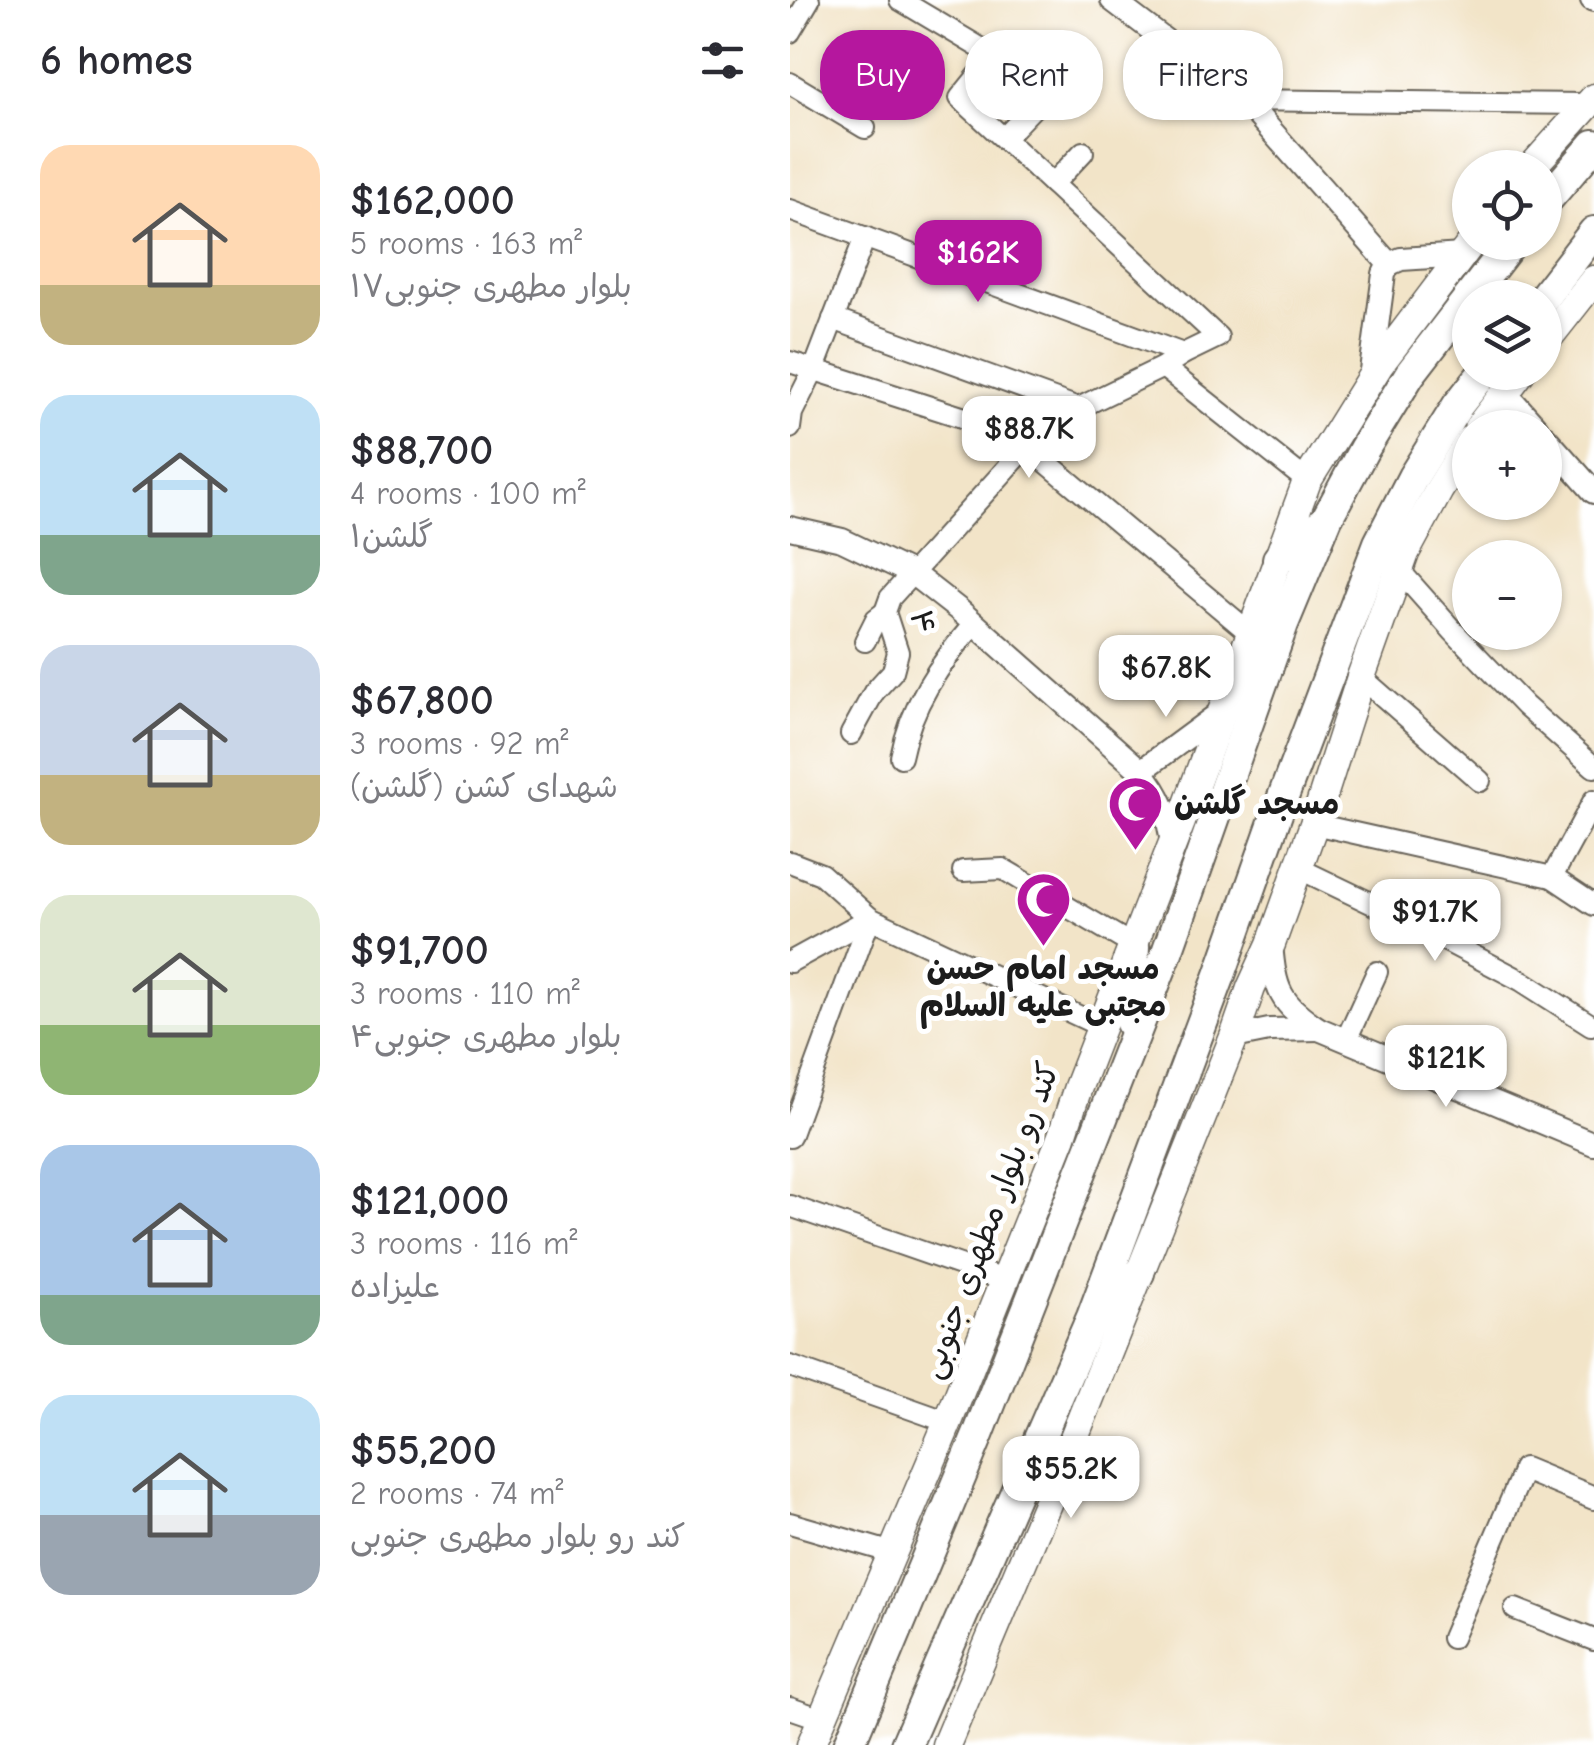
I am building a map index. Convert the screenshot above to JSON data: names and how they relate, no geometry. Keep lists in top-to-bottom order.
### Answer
{
  "streets": {
    "main road": ["کند رو بلوار مطهری جنوبی"],
    "street": ["۴"]
  },
  "places": {
    "mosque": ["مسجد گلشن", "مسجد امام حسن مجتبی علیه السلام"]
  },
  "page": {
    "heading": "6 homes",
    "chip": ["Buy", "Rent", "Filters"],
    "list": [
      {
        "name": "$162,000",
        "note": "5 rooms · 163 m² · بلوار مطهری جنوبی۱۷"
      },
      {
        "name": "$88,700",
        "note": "4 rooms · 100 m² · گلشن۱"
      },
      {
        "name": "$67,800",
        "note": "3 rooms · 92 m² · شهدای کشن (گلشن)"
      },
      {
        "name": "$91,700",
        "note": "3 rooms · 110 m² · بلوار مطهری جنوبی۴"
      },
      {
        "name": "$121,000",
        "note": "3 rooms · 116 m² · علیزاده"
      },
      {
        "name": "$55,200",
        "note": "2 rooms · 74 m² · کند رو بلوار مطهری جنوبی"
      }
    ],
    "map_buttons": ["+", "−"],
    "price": [
      "$162K",
      "$88.7K",
      "$67.8K",
      "$91.7K",
      "$121K",
      "$55.2K"
    ]
  }
}
